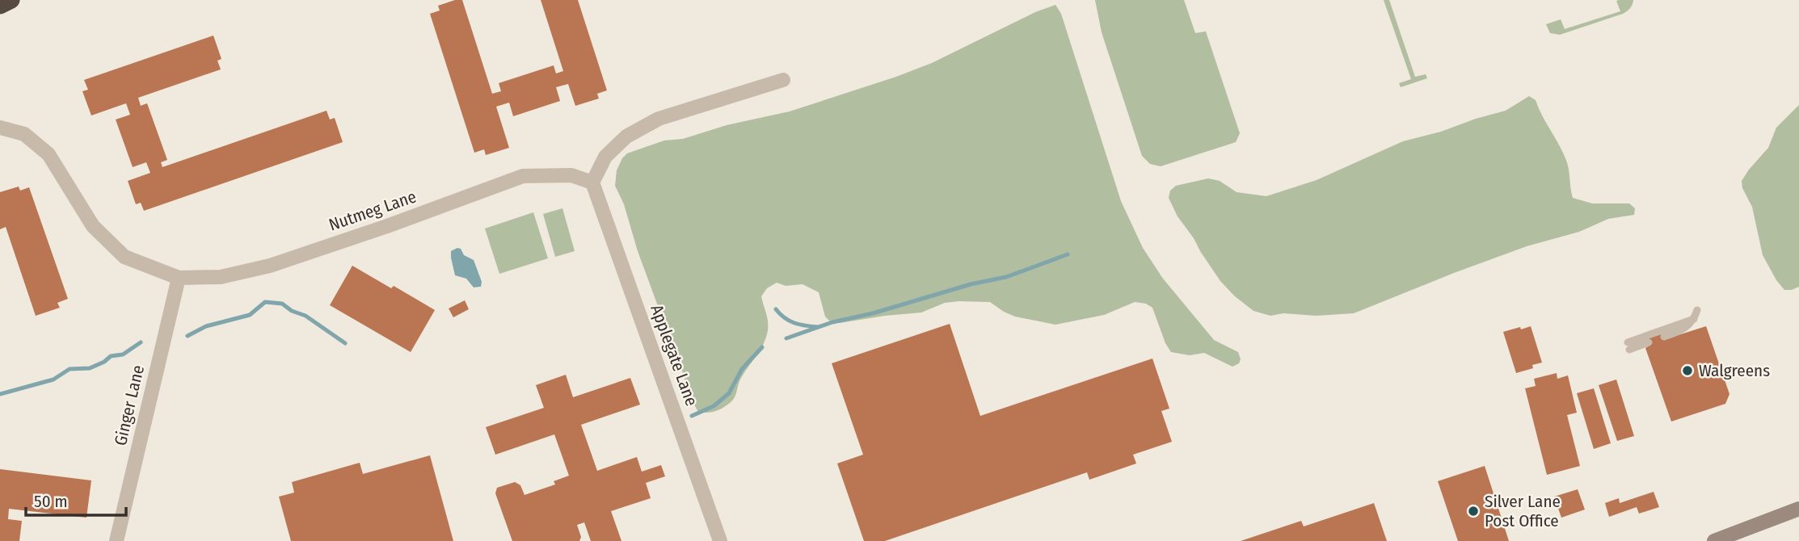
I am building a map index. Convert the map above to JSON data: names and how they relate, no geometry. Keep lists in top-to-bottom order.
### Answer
{
  "streets": {
    "street": ["Nutmeg Lane", "Applegate Lane", "Ginger Lane"]
  },
  "crossings": [
    ["Nutmeg Lane", "Applegate Lane"],
    ["Nutmeg Lane", "Ginger Lane"]
  ],
  "places": ["Walgreens", "Silver Lane Post Office"],
  "scale_bar": "50 m"
}
